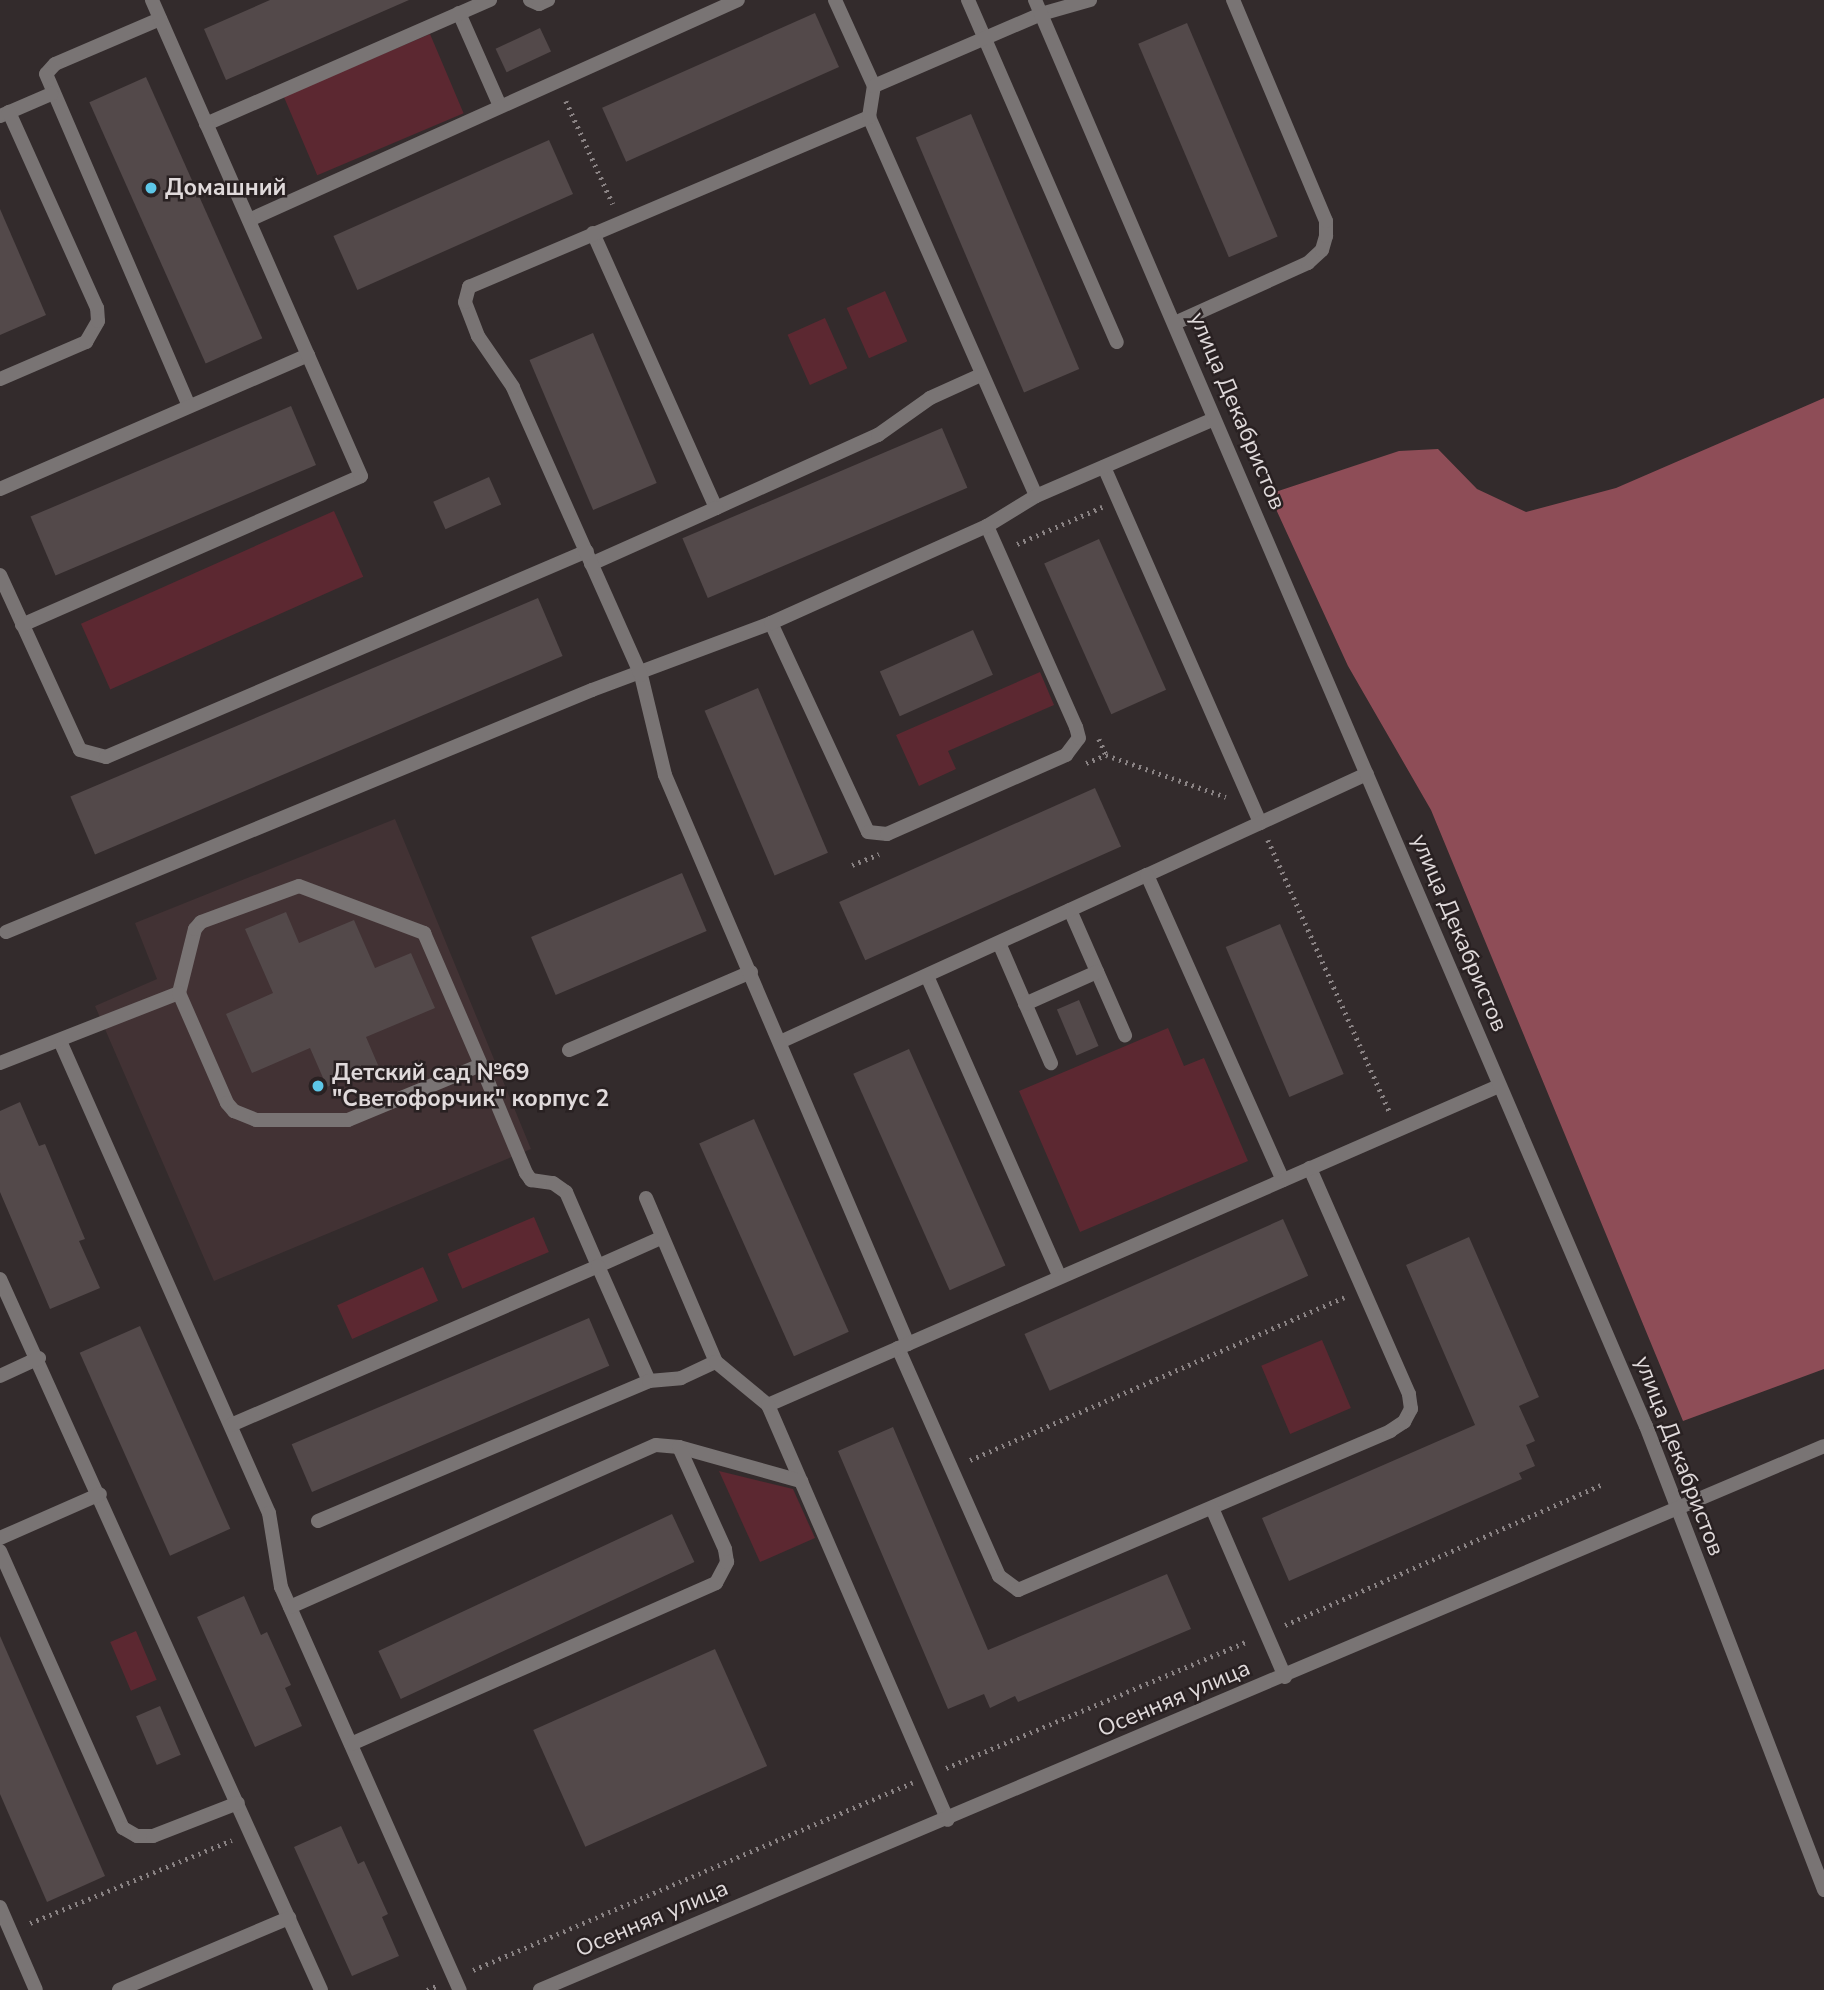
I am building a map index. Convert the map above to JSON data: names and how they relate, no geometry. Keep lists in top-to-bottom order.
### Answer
{
  "streets": {
    "street": ["улица Декабристов", "Осенняя улица"]
  },
  "crossings": [
    ["улица Декабристов", "Осенняя улица"]
  ],
  "places": ["Домашний", "Детский сад №69 \"Светофорчик\" корпус 2"]
}
